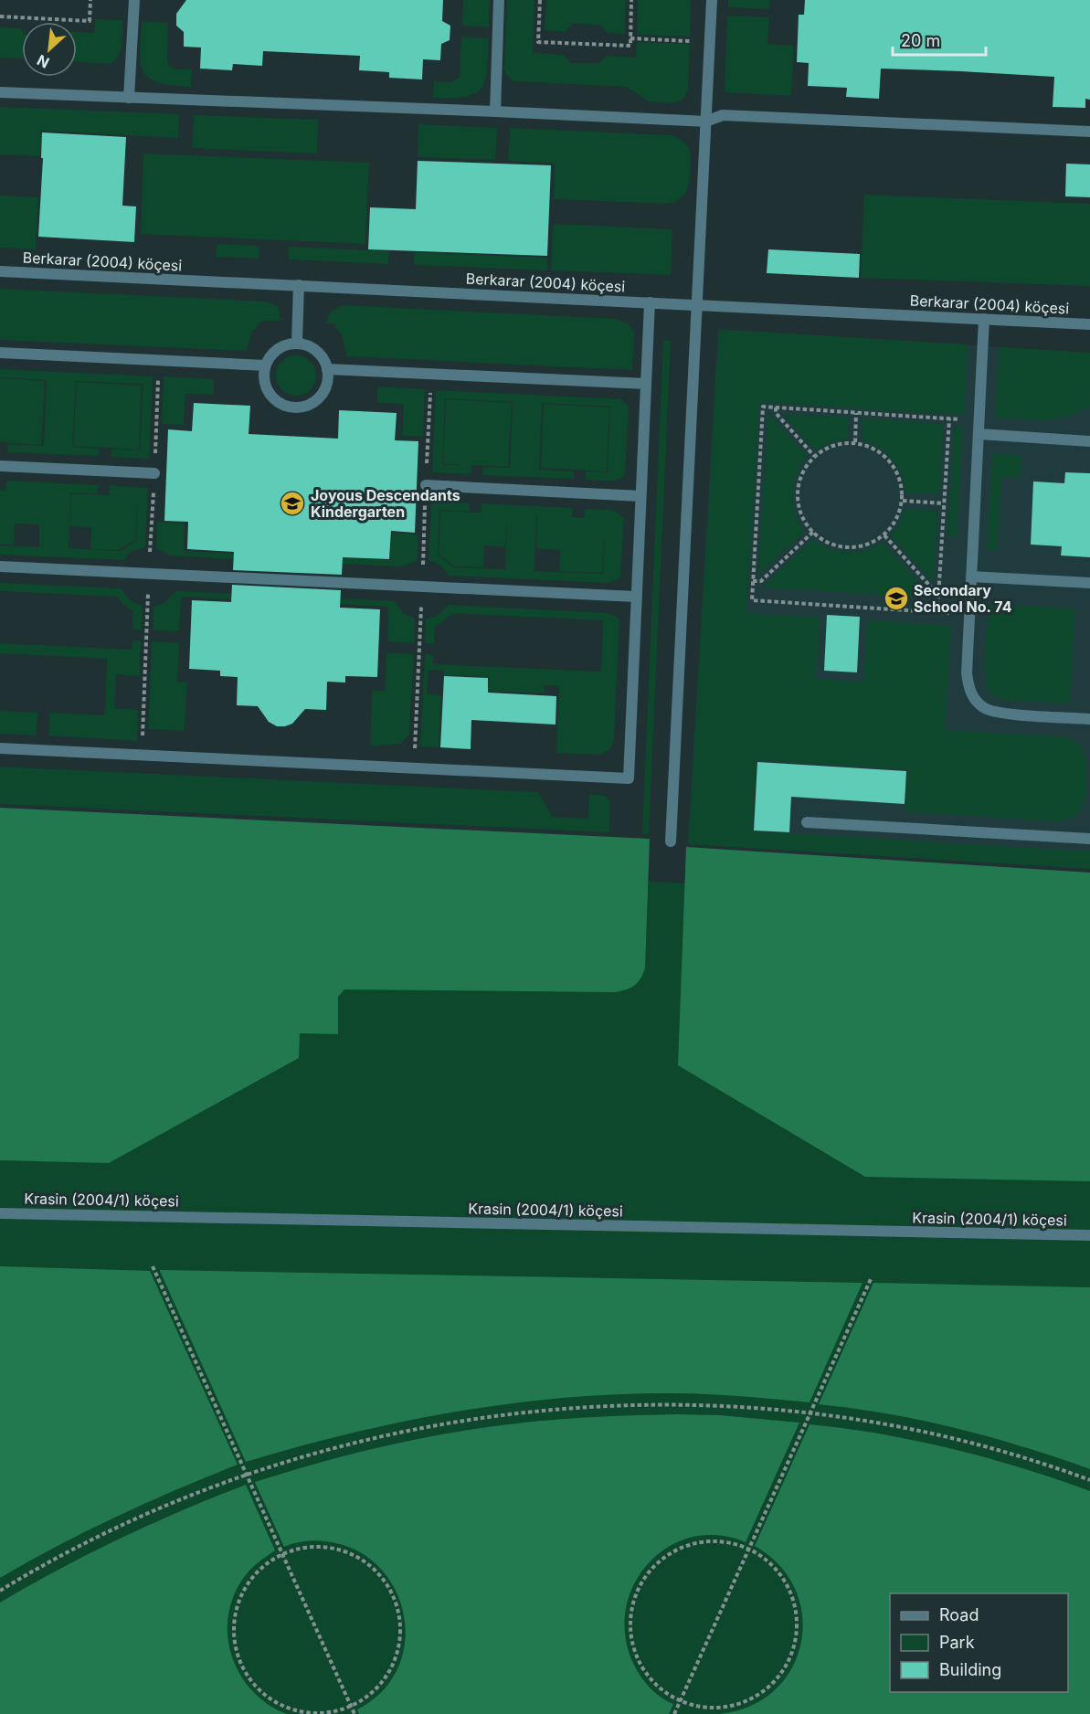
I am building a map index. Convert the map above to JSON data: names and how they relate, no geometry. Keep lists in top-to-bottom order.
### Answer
{
  "streets": {
    "street": ["Berkarar (2004) köçesi", "Krasin (2004/1) köçesi"]
  },
  "places": {
    "school or university": ["Joyous Descendants Kindergarten", "Secondary School No. 74"]
  },
  "legend": ["Road", "Park", "Building"],
  "scale_bar": "20 m",
  "north": "bottom left"
}
